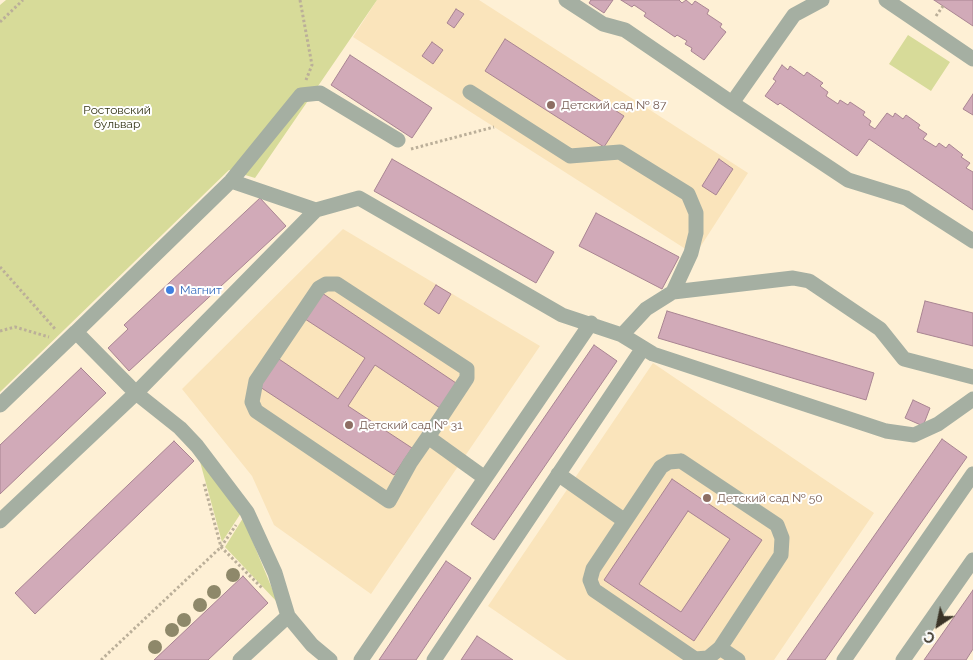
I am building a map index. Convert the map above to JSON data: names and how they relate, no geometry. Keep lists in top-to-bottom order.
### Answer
{
  "parks": ["Ростовский бульвар"],
  "places": [
    "Детский сад № 87",
    "Магнит",
    "Детский сад № 31",
    "Детский сад № 50"
  ],
  "north": "bottom left"
}
